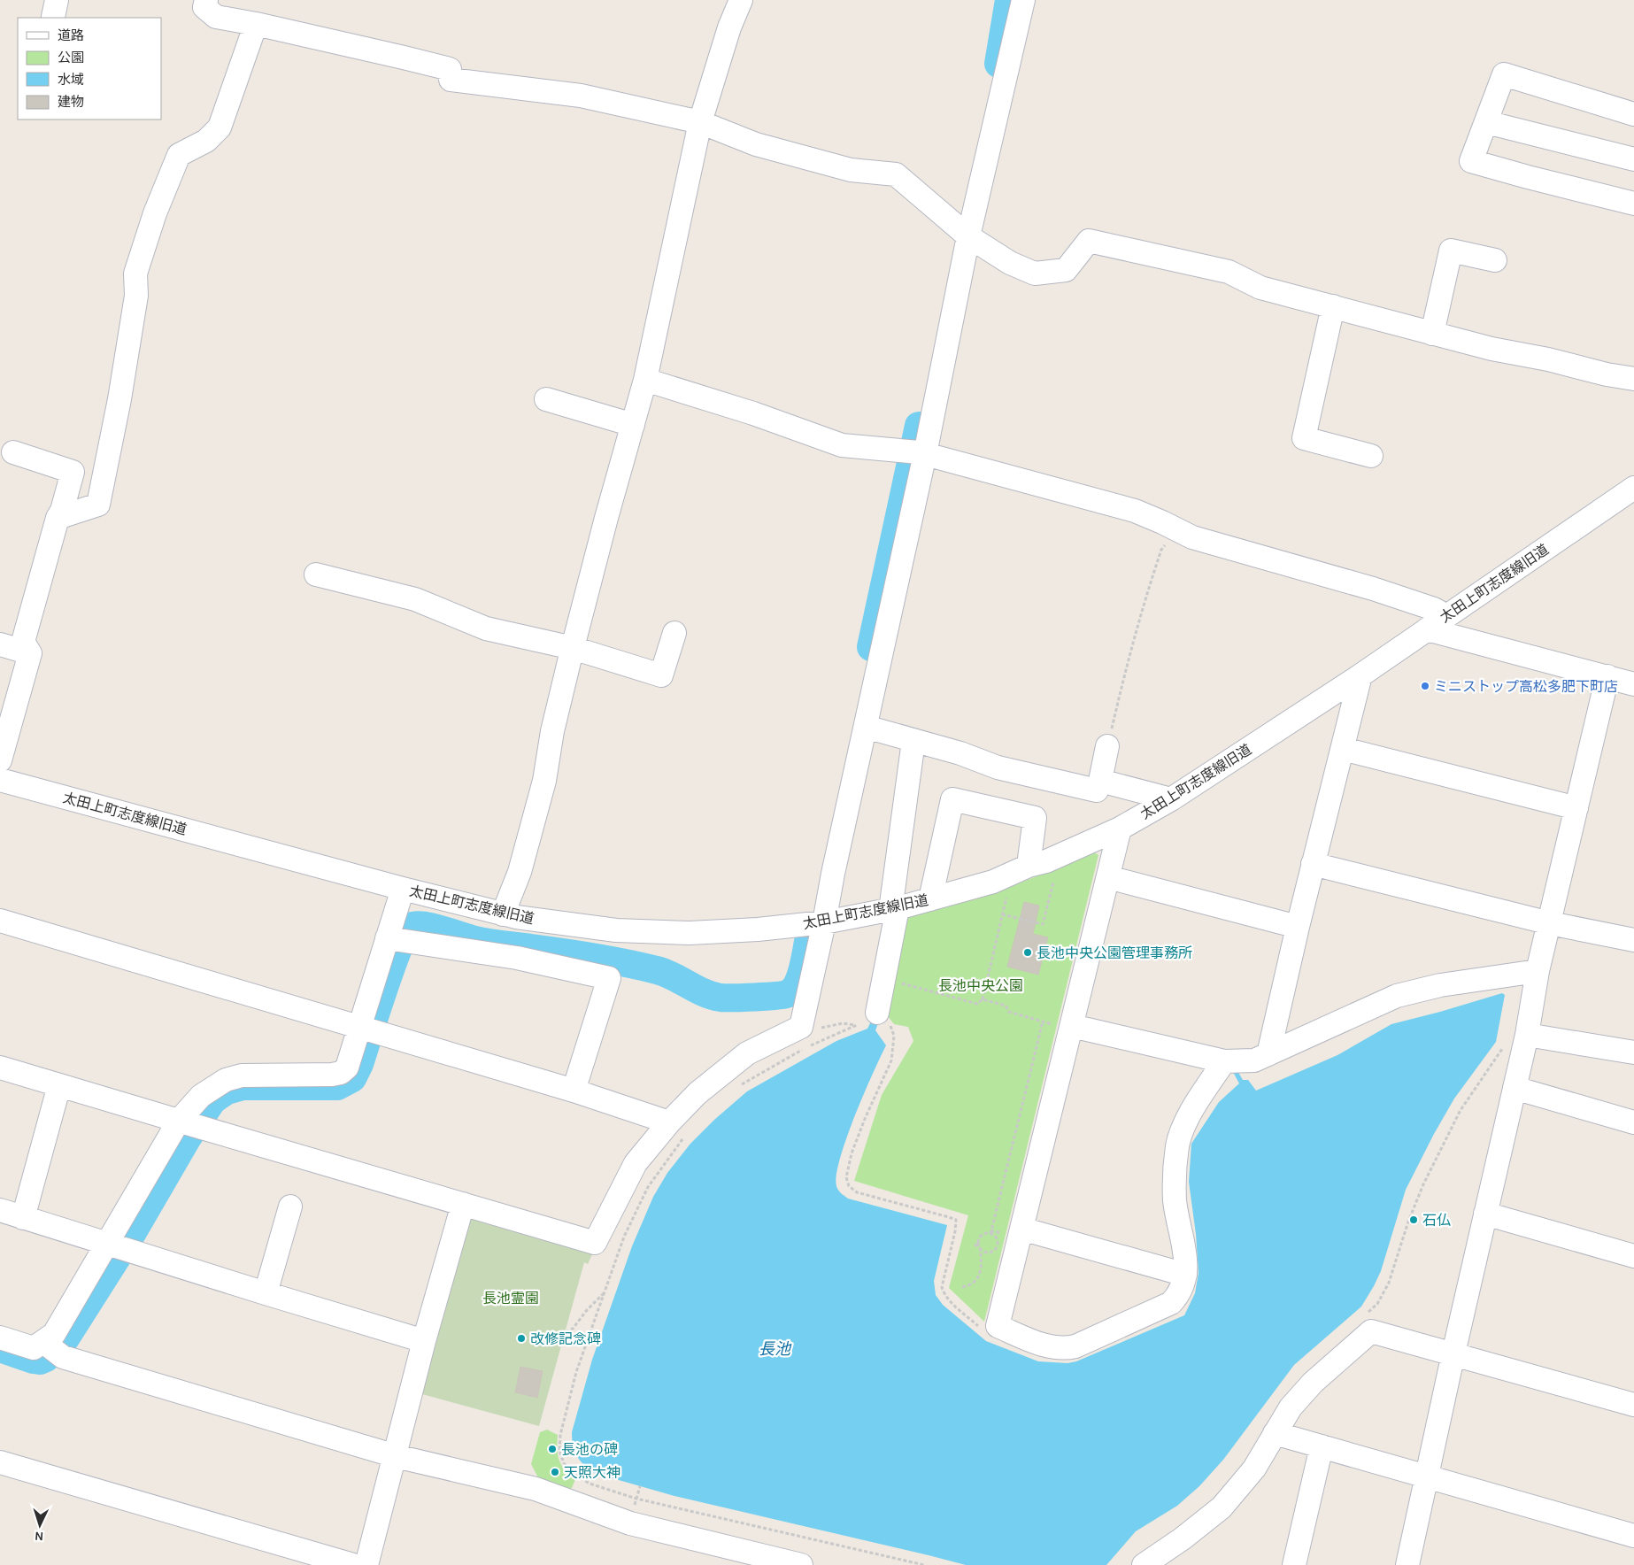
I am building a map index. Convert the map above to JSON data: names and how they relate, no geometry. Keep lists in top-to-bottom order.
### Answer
{
  "streets": {
    "street": ["太田上町志度線旧道"]
  },
  "water": ["長池"],
  "parks": ["長池中央公園", "長池霊園"],
  "places": [
    "ミニストップ高松多肥下町店",
    "長池中央公園管理事務所",
    "石仏",
    "改修記念碑",
    "長池の碑",
    "天照大神"
  ],
  "legend": [
    "道路",
    "公園",
    "水域",
    "建物"
  ],
  "north": "bottom"
}
